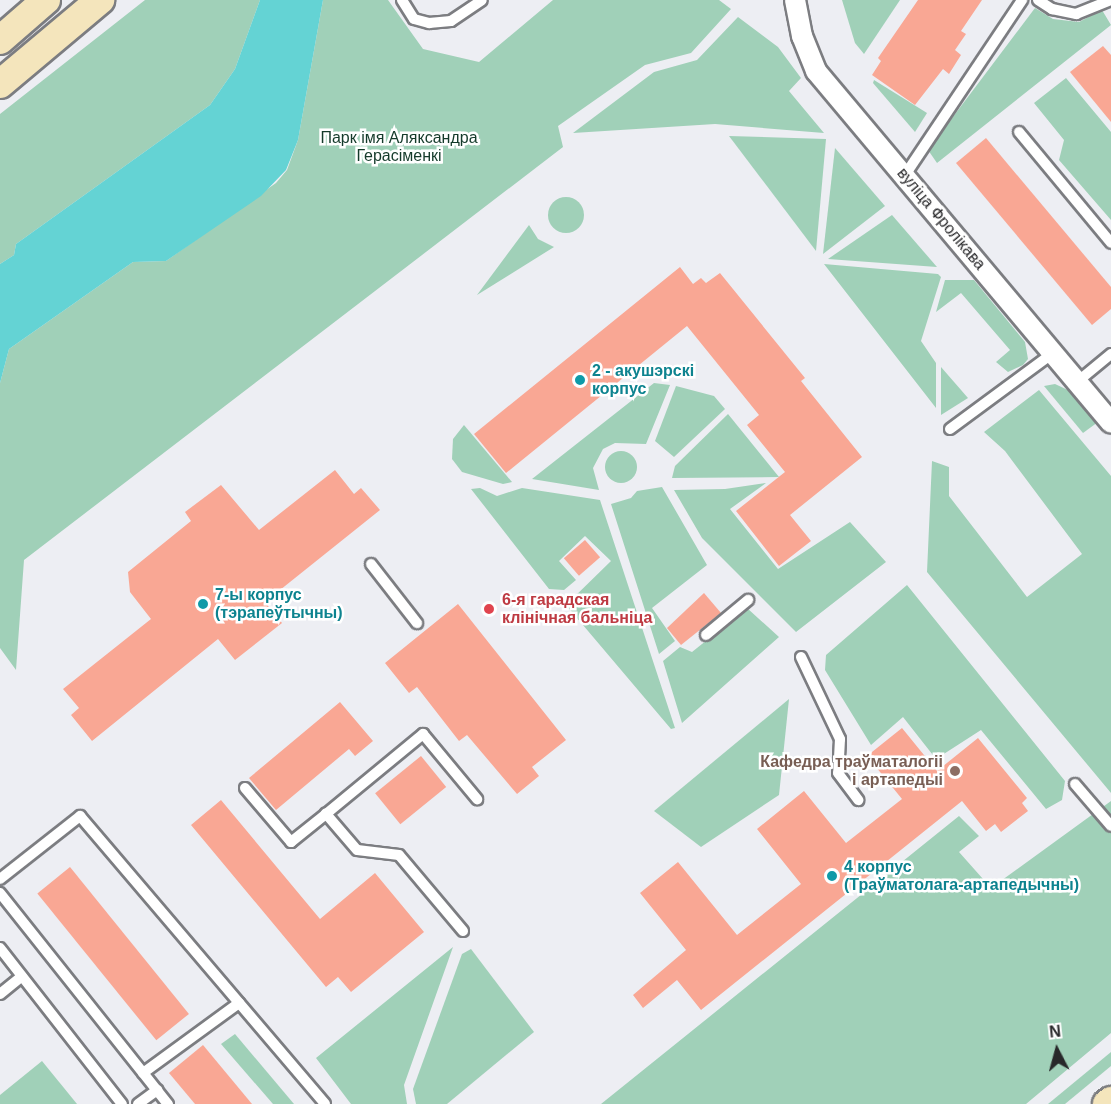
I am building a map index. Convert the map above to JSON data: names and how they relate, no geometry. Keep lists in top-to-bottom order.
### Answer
{
  "streets": {
    "street": ["вуліца Фролікава"]
  },
  "parks": ["Парк імя Аляксандра Герасіменкі"],
  "places": [
    "2 - акушэрскі корпус",
    "7-ы корпус (тэрапеўтычны)",
    "6-я гарадская клінічная бальніца",
    "Кафедра траўматалогіі і артапедыі",
    "4 корпус (Траўматолага-артапедычны)"
  ],
  "north": "top"
}
